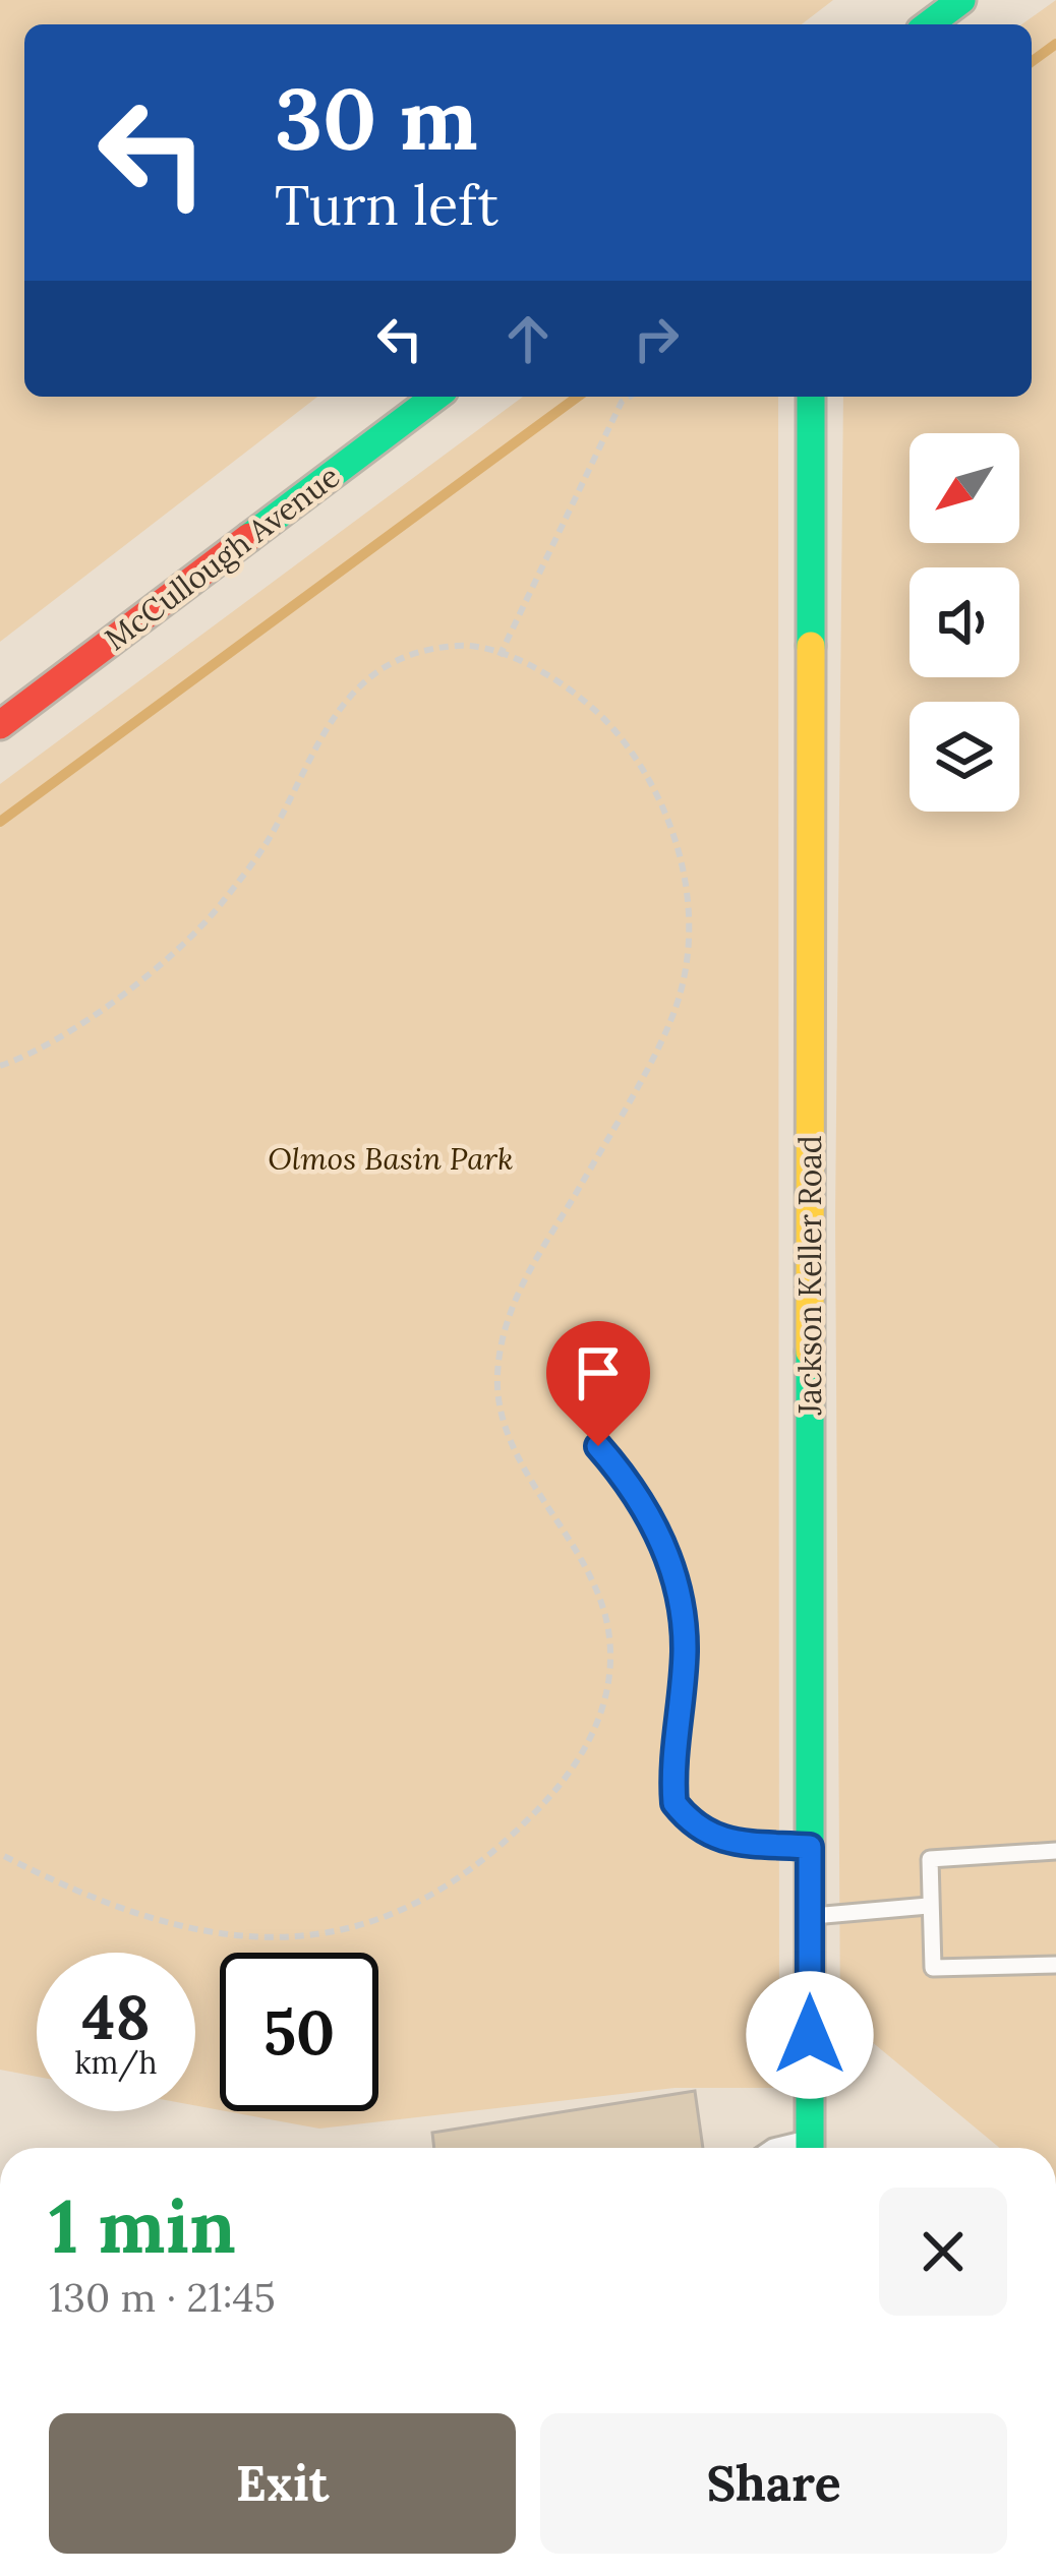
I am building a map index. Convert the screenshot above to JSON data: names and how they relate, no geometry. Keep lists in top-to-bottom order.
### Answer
{
  "streets": {
    "main road": ["McCullough Avenue", "Jackson Keller Road"]
  },
  "parks": ["Olmos Basin Park"],
  "north": "bottom left",
  "page": {
    "turn": ["30 m", "Turn left"],
    "speed": "48 km/h",
    "limit": "50",
    "heading": ["1 min", "130 m · 21:45"],
    "buttons": ["Exit", "Share"]
  }
}
